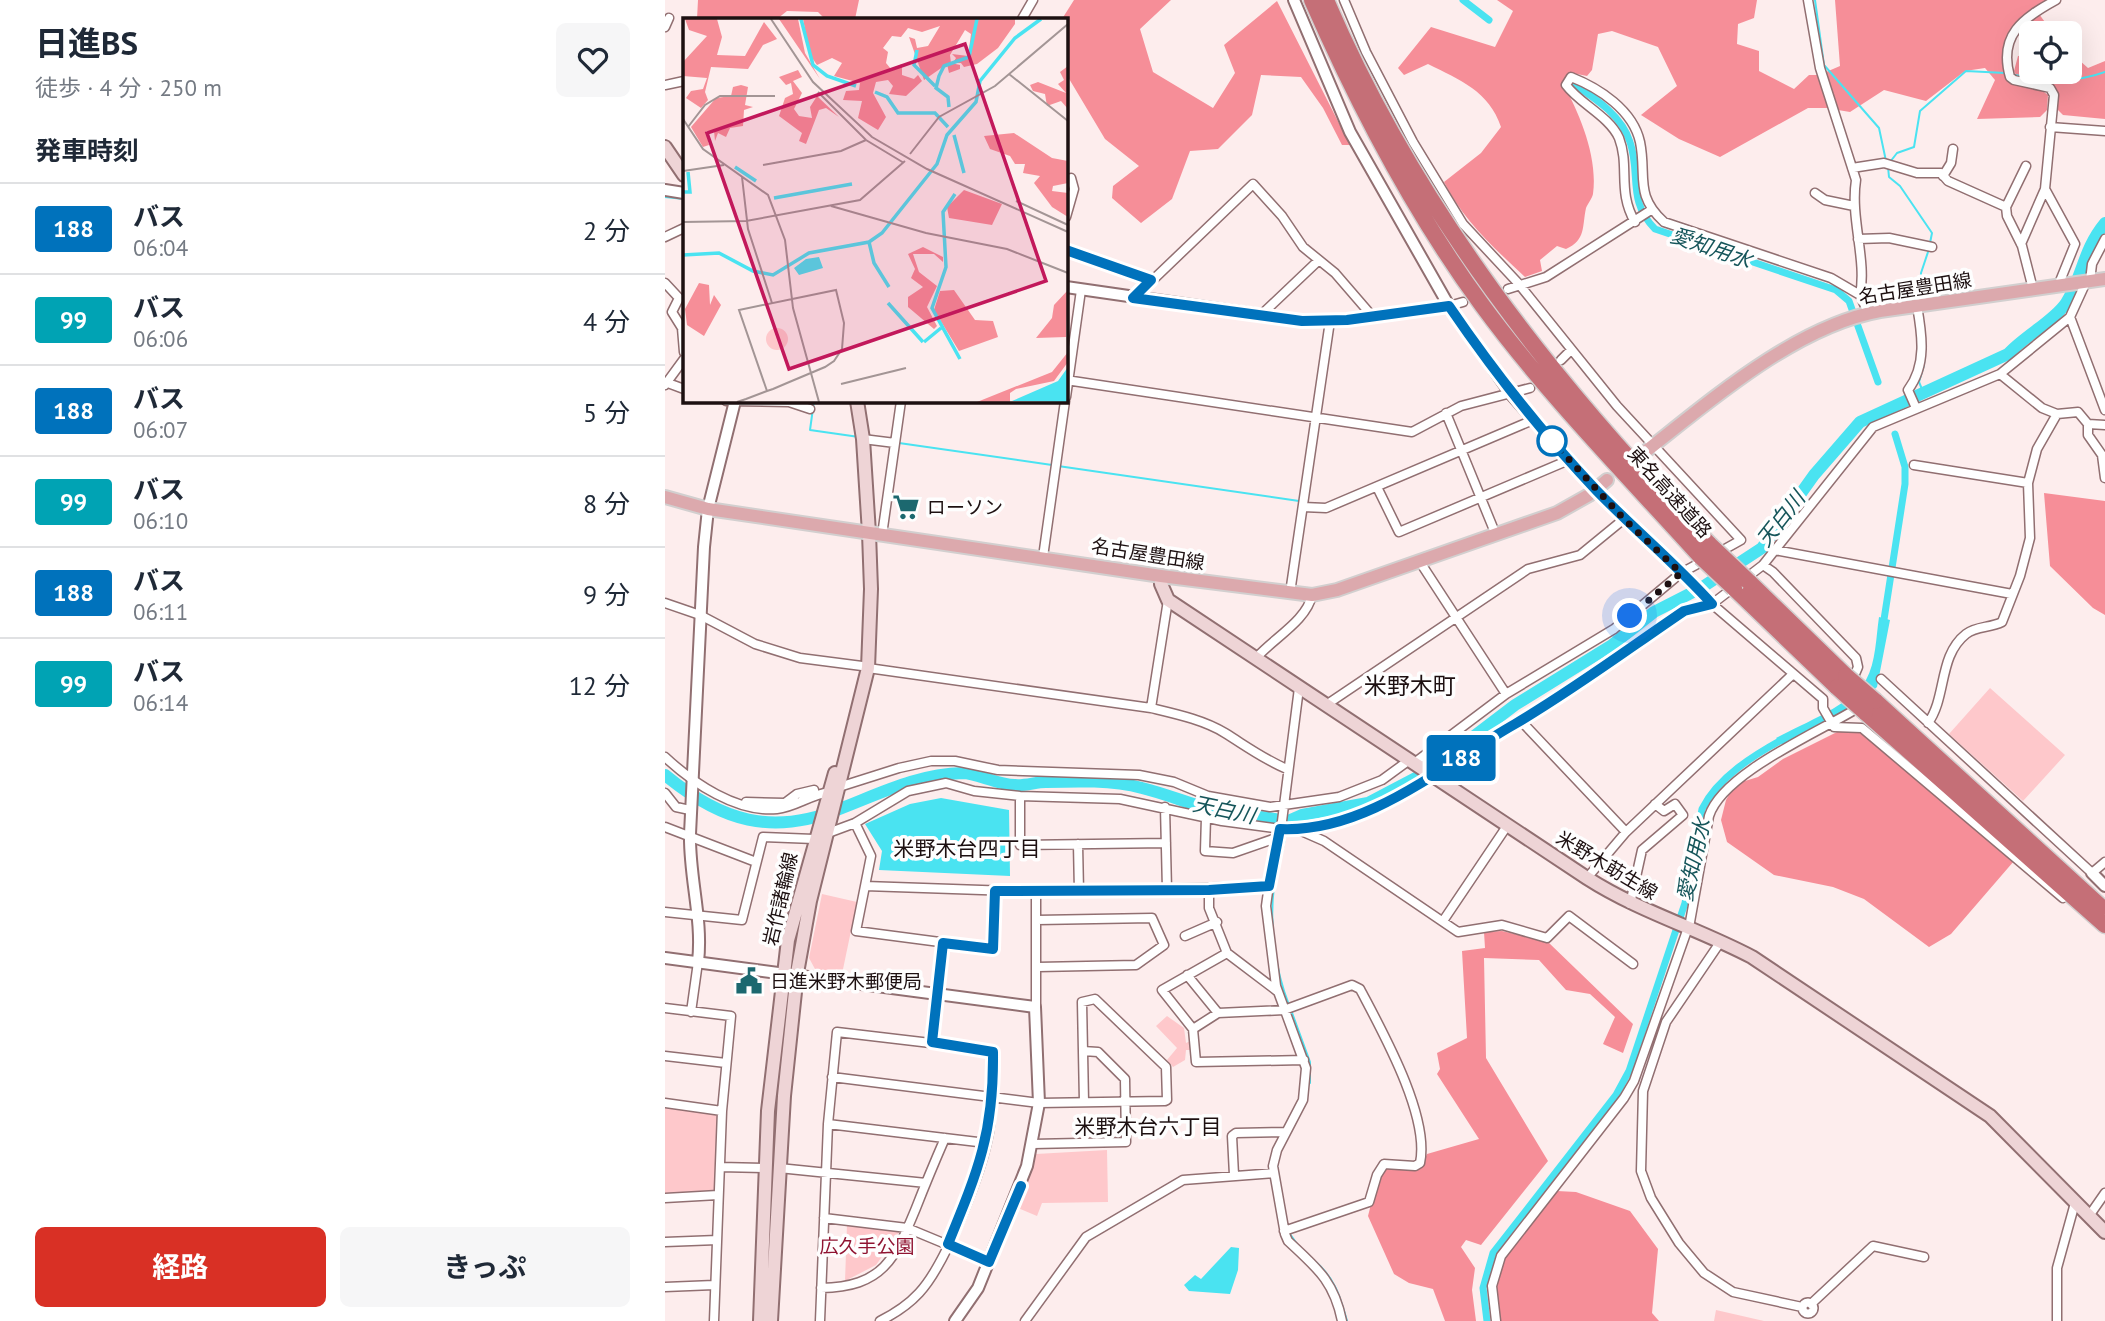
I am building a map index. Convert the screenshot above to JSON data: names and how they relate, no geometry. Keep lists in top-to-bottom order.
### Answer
{
  "streets": {
    "highway": ["東名高速道路"],
    "main road": ["名古屋豊田線", "米野木莇生線", "岩作諸輪線"]
  },
  "crossings": [
    ["名古屋豊田線", "岩作諸輪線"]
  ],
  "districts": ["米野木町", "米野木台四丁目", "米野木台六丁目"],
  "water": ["愛知用水", "天白川"],
  "parks": ["広久手公園"],
  "places": {
    "supermarket": ["ローソン"],
    "public building": ["日進米野木郵便局"]
  },
  "lines": ["bus line 188"],
  "page": {
    "heading": [
      ["日進BS", "徒歩 · 4 分 · 250 m"],
      "発車時刻"
    ],
    "on_map": "188",
    "list": [
      {
        "mark": "188",
        "name": "バス",
        "note": "06:04",
        "value": "2 分"
      },
      {
        "mark": "99",
        "name": "バス",
        "note": "06:06",
        "value": "4 分"
      },
      {
        "mark": "188",
        "name": "バス",
        "note": "06:07",
        "value": "5 分"
      },
      {
        "mark": "99",
        "name": "バス",
        "note": "06:10",
        "value": "8 分"
      },
      {
        "mark": "188",
        "name": "バス",
        "note": "06:11",
        "value": "9 分"
      },
      {
        "mark": "99",
        "name": "バス",
        "note": "06:14",
        "value": "12 分"
      }
    ],
    "buttons": ["経路", "きっぷ"]
  }
}
